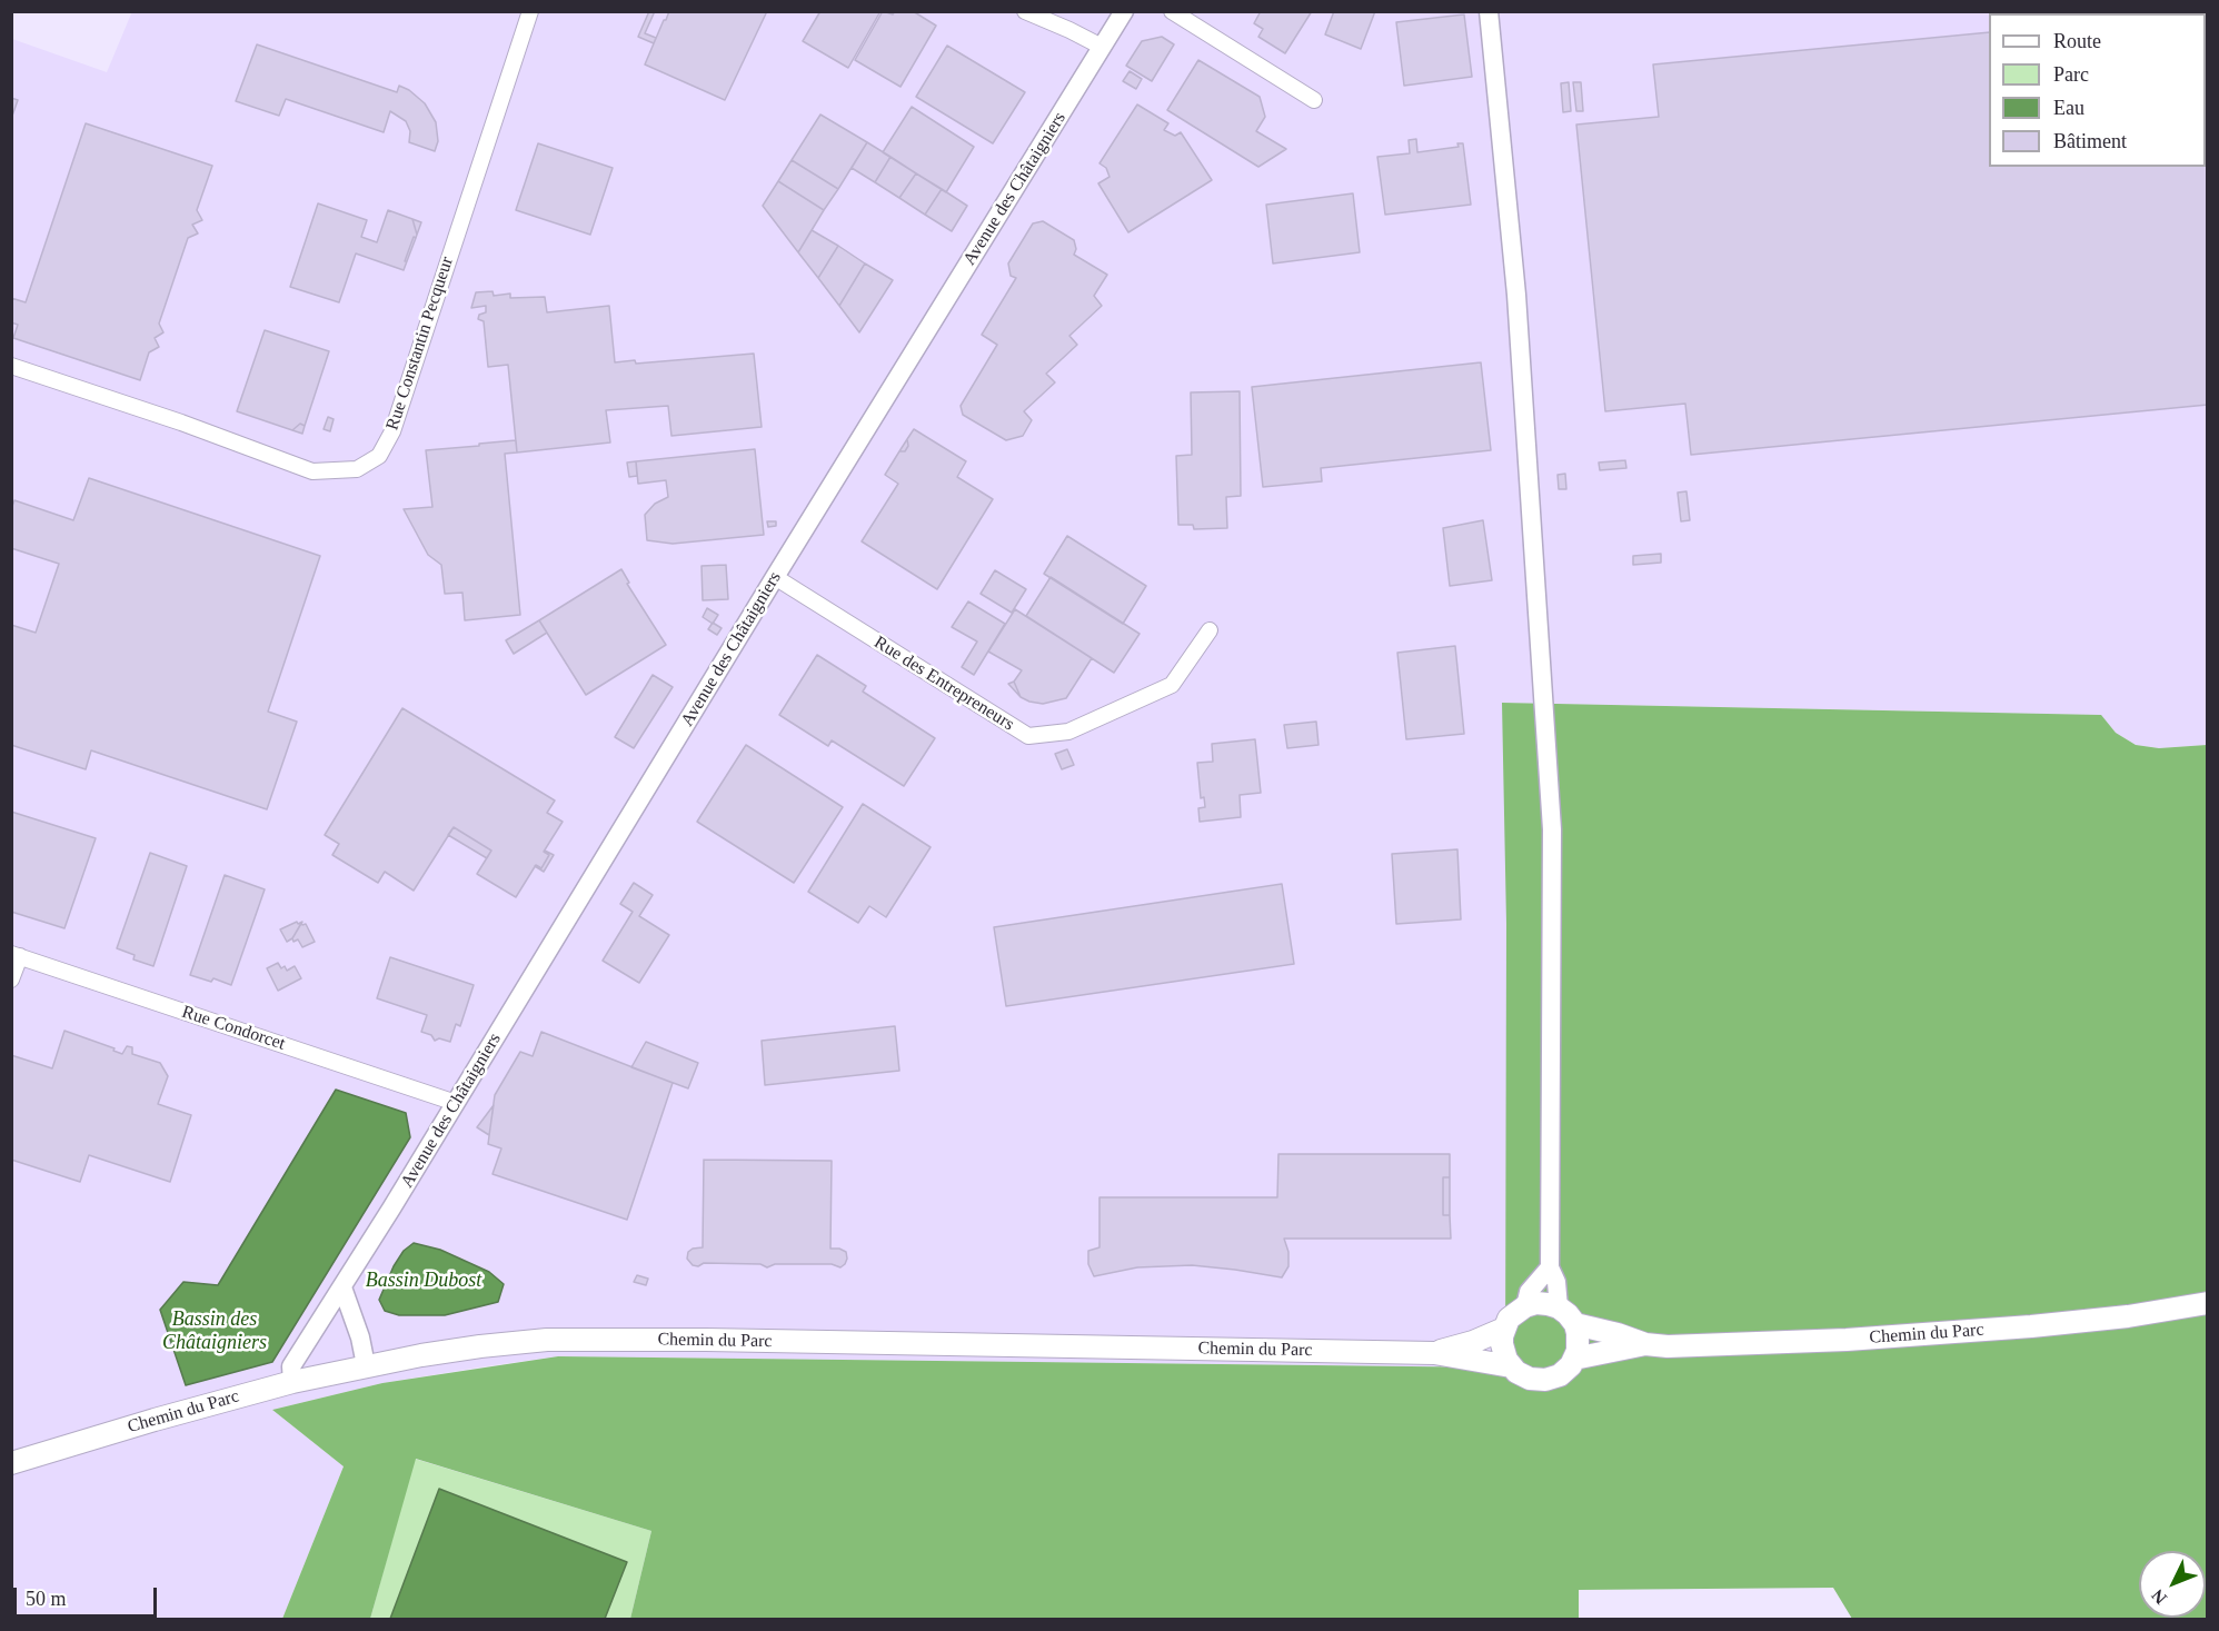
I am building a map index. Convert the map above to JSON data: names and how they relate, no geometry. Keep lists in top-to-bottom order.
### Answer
{
  "streets": {
    "main road": ["Chemin du Parc"],
    "street": [
      "Avenue des Châtaigniers",
      "Rue Constantin Pecqueur",
      "Rue des Entrepreneurs",
      "Rue Condorcet"
    ]
  },
  "crossings": [
    ["Avenue des Châtaigniers", "Rue des Entrepreneurs"],
    ["Avenue des Châtaigniers", "Rue Condorcet"],
    ["Avenue des Châtaigniers", "Chemin du Parc"]
  ],
  "water": ["Bassin Dubost", "Bassin des Châtaigniers"],
  "legend": [
    "Route",
    "Parc",
    "Eau",
    "Bâtiment"
  ],
  "scale_bar": "50 m",
  "north": "bottom left"
}
